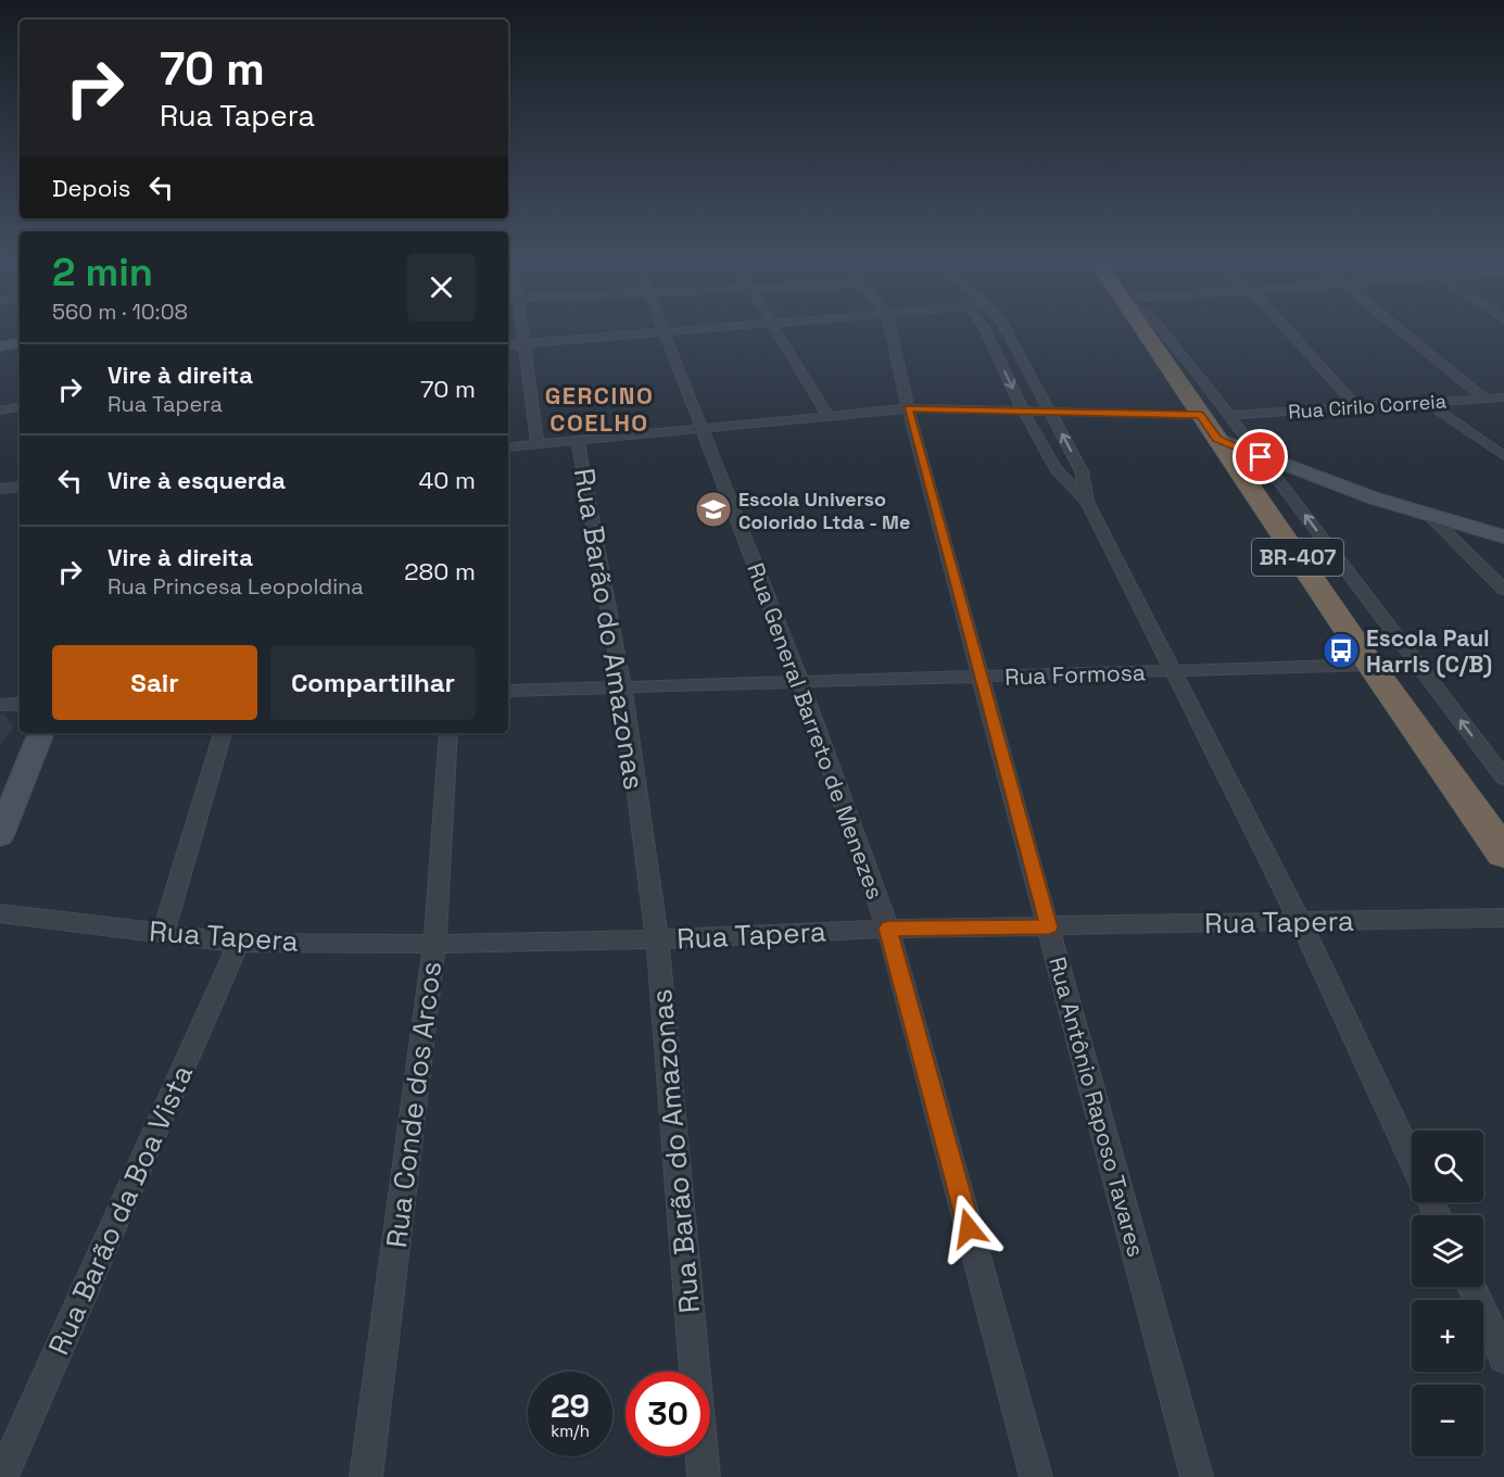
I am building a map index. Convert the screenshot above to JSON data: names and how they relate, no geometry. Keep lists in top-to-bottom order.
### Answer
{
  "streets": {
    "highway": ["BR-407"],
    "street": [
      "Rua Cirilo Correia",
      "Rua Barão do Amazonas",
      "Rua Formosa",
      "Rua General Barreto de Menezes",
      "Rua Tapera",
      "Rua Conde dos Arcos",
      "Rua Antônio Raposo Tavares",
      "Rua Barão da Boa Vista"
    ]
  },
  "crossings": [
    ["Rua Cirilo Correia", "BR-407"],
    ["BR-407", "Rua Formosa"],
    ["Rua Barão do Amazonas", "Rua Formosa"],
    ["Rua Barão do Amazonas", "Rua Tapera"],
    ["Rua Formosa", "Rua General Barreto de Menezes"],
    ["Rua Formosa", "Rua Antônio Raposo Tavares"],
    ["Rua General Barreto de Menezes", "Rua Tapera"],
    ["Rua Tapera", "Rua Conde dos Arcos"],
    ["Rua Tapera", "Rua Antônio Raposo Tavares"],
    ["Rua Tapera", "Rua Barão da Boa Vista"]
  ],
  "districts": ["GERCINO COELHO"],
  "places": {
    "school or university": ["Escola Universo Colorido Ltda - Me"],
    "bus stop": ["Escola Paul HarrIs (C/B)"]
  },
  "page": {
    "turn": ["70 m", "Rua Tapera"],
    "then": "Depois",
    "heading": ["2 min", "560 m · 10:08"],
    "list": [
      {
        "name": "Vire à direita",
        "note": "Rua Tapera",
        "value": "70 m"
      },
      {
        "name": "Vire à esquerda",
        "value": "40 m"
      },
      {
        "name": "Vire à direita",
        "note": "Rua Princesa Leopoldina",
        "value": "280 m"
      }
    ],
    "buttons": ["Sair", "Compartilhar"],
    "map_buttons": ["+", "−"],
    "speed": "29 km/h",
    "limit": "30"
  }
}
